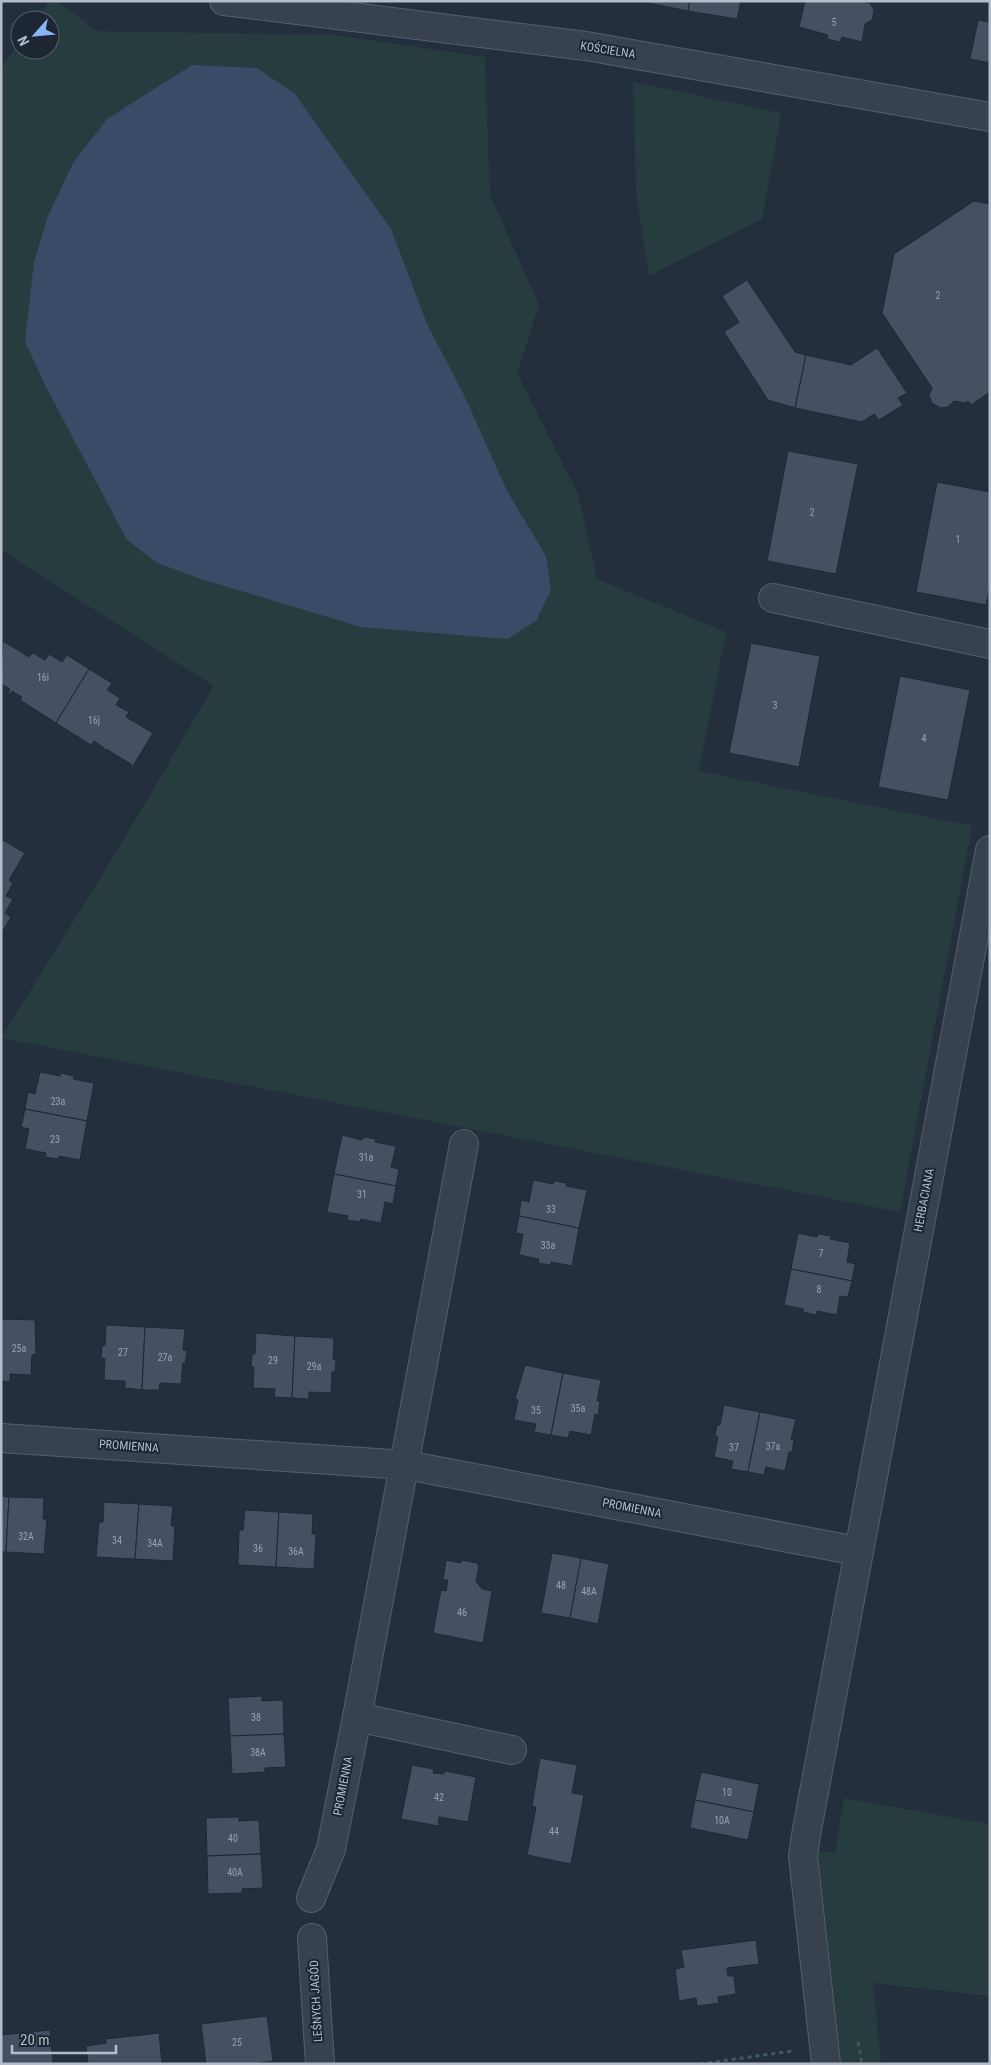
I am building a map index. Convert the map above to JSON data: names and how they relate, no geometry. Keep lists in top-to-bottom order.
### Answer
{
  "streets": {
    "street": [
      "KOŚCIELNA",
      "HERBACIANA",
      "PROMIENNA",
      "LEŚNYCH JAGÓD"
    ]
  },
  "crossings": [
    ["HERBACIANA", "PROMIENNA"]
  ],
  "house_numbers": [
    "5",
    "2",
    "2",
    "1",
    "16i",
    "3",
    "16j",
    "4",
    "23a",
    "23",
    "31a",
    "31",
    "33",
    "33a",
    "7",
    "8",
    "25a",
    "27",
    "27a",
    "29",
    "29a",
    "35a",
    "35",
    "37a",
    "37",
    "32A",
    "34",
    "34A",
    "36",
    "36A",
    "48",
    "48A",
    "46",
    "38",
    "38A",
    "10",
    "42",
    "10A",
    "44",
    "40",
    "40A",
    "25"
  ],
  "scale_bar": "20 m",
  "north": "bottom left"
}
